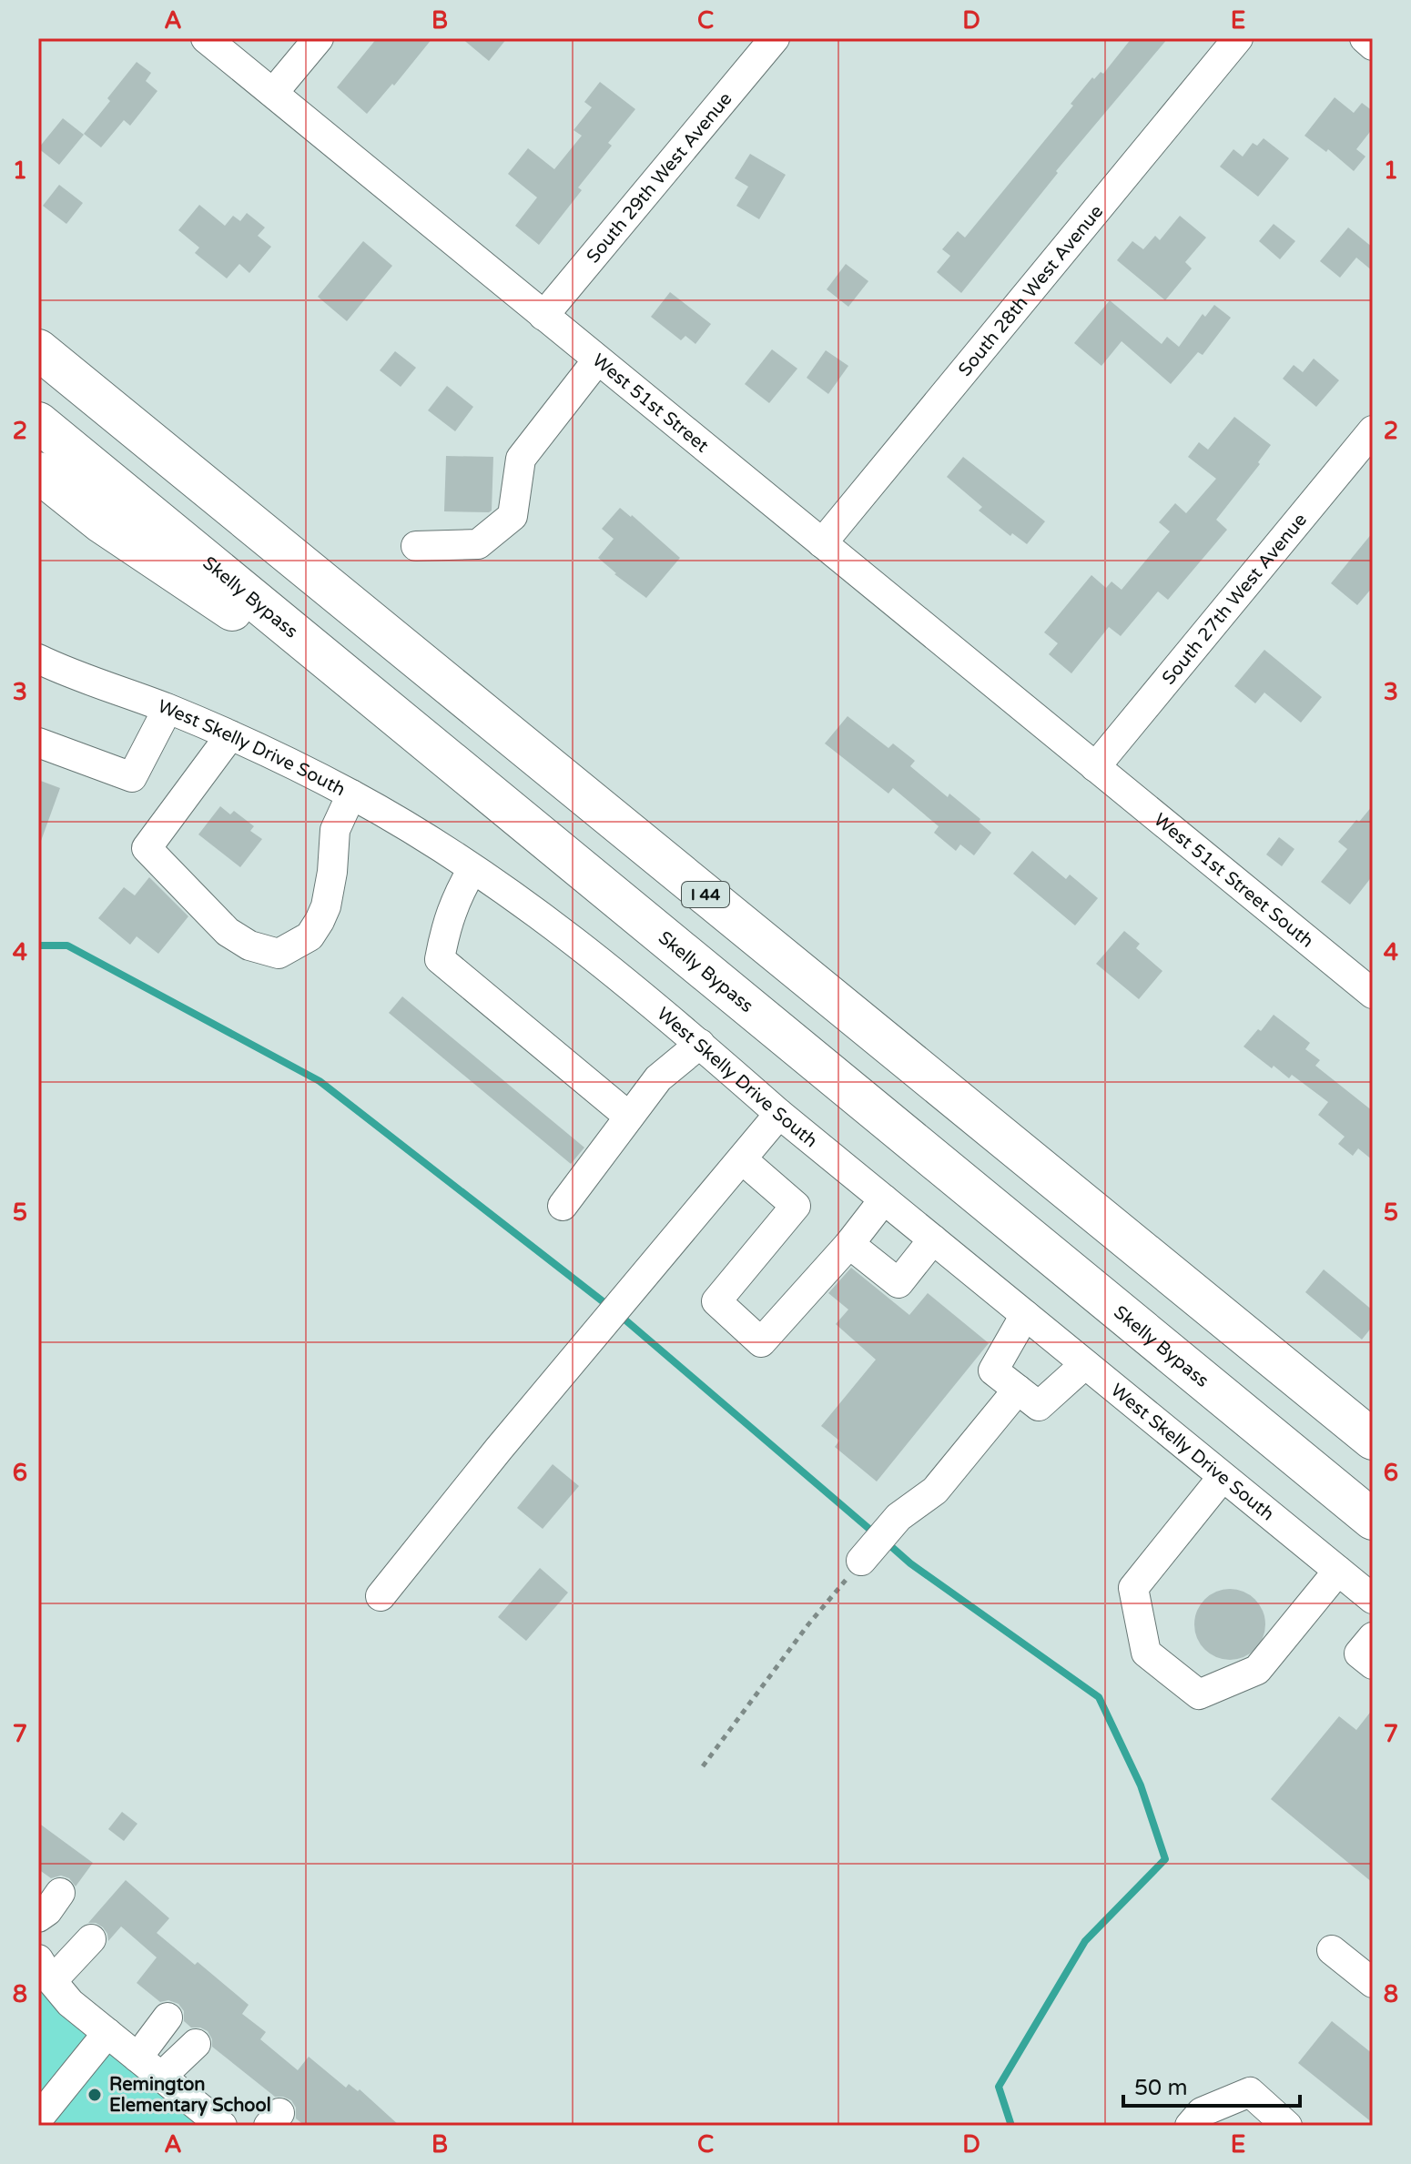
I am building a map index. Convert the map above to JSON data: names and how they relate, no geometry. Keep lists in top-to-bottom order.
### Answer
{
  "streets": {
    "highway": ["Skelly Bypass", "I 44"],
    "street": [
      "South 29th West Avenue",
      "South 28th West Avenue",
      "West 51st Street",
      "South 27th West Avenue",
      "West Skelly Drive South",
      "West 51st Street South"
    ]
  },
  "crossings": [
    ["South 29th West Avenue", "West 51st Street"],
    ["South 28th West Avenue", "West 51st Street"],
    ["West 51st Street", "South 27th West Avenue"],
    ["West 51st Street", "West 51st Street South"],
    ["South 27th West Avenue", "West 51st Street South"]
  ],
  "places": ["Remington Elementary School"],
  "scale_bar": "50 m",
  "grid": {
    "columns": [
      "A",
      "B",
      "C",
      "D",
      "E"
    ],
    "rows": [
      "1",
      "2",
      "3",
      "4",
      "5",
      "6",
      "7",
      "8"
    ]
  }
}
